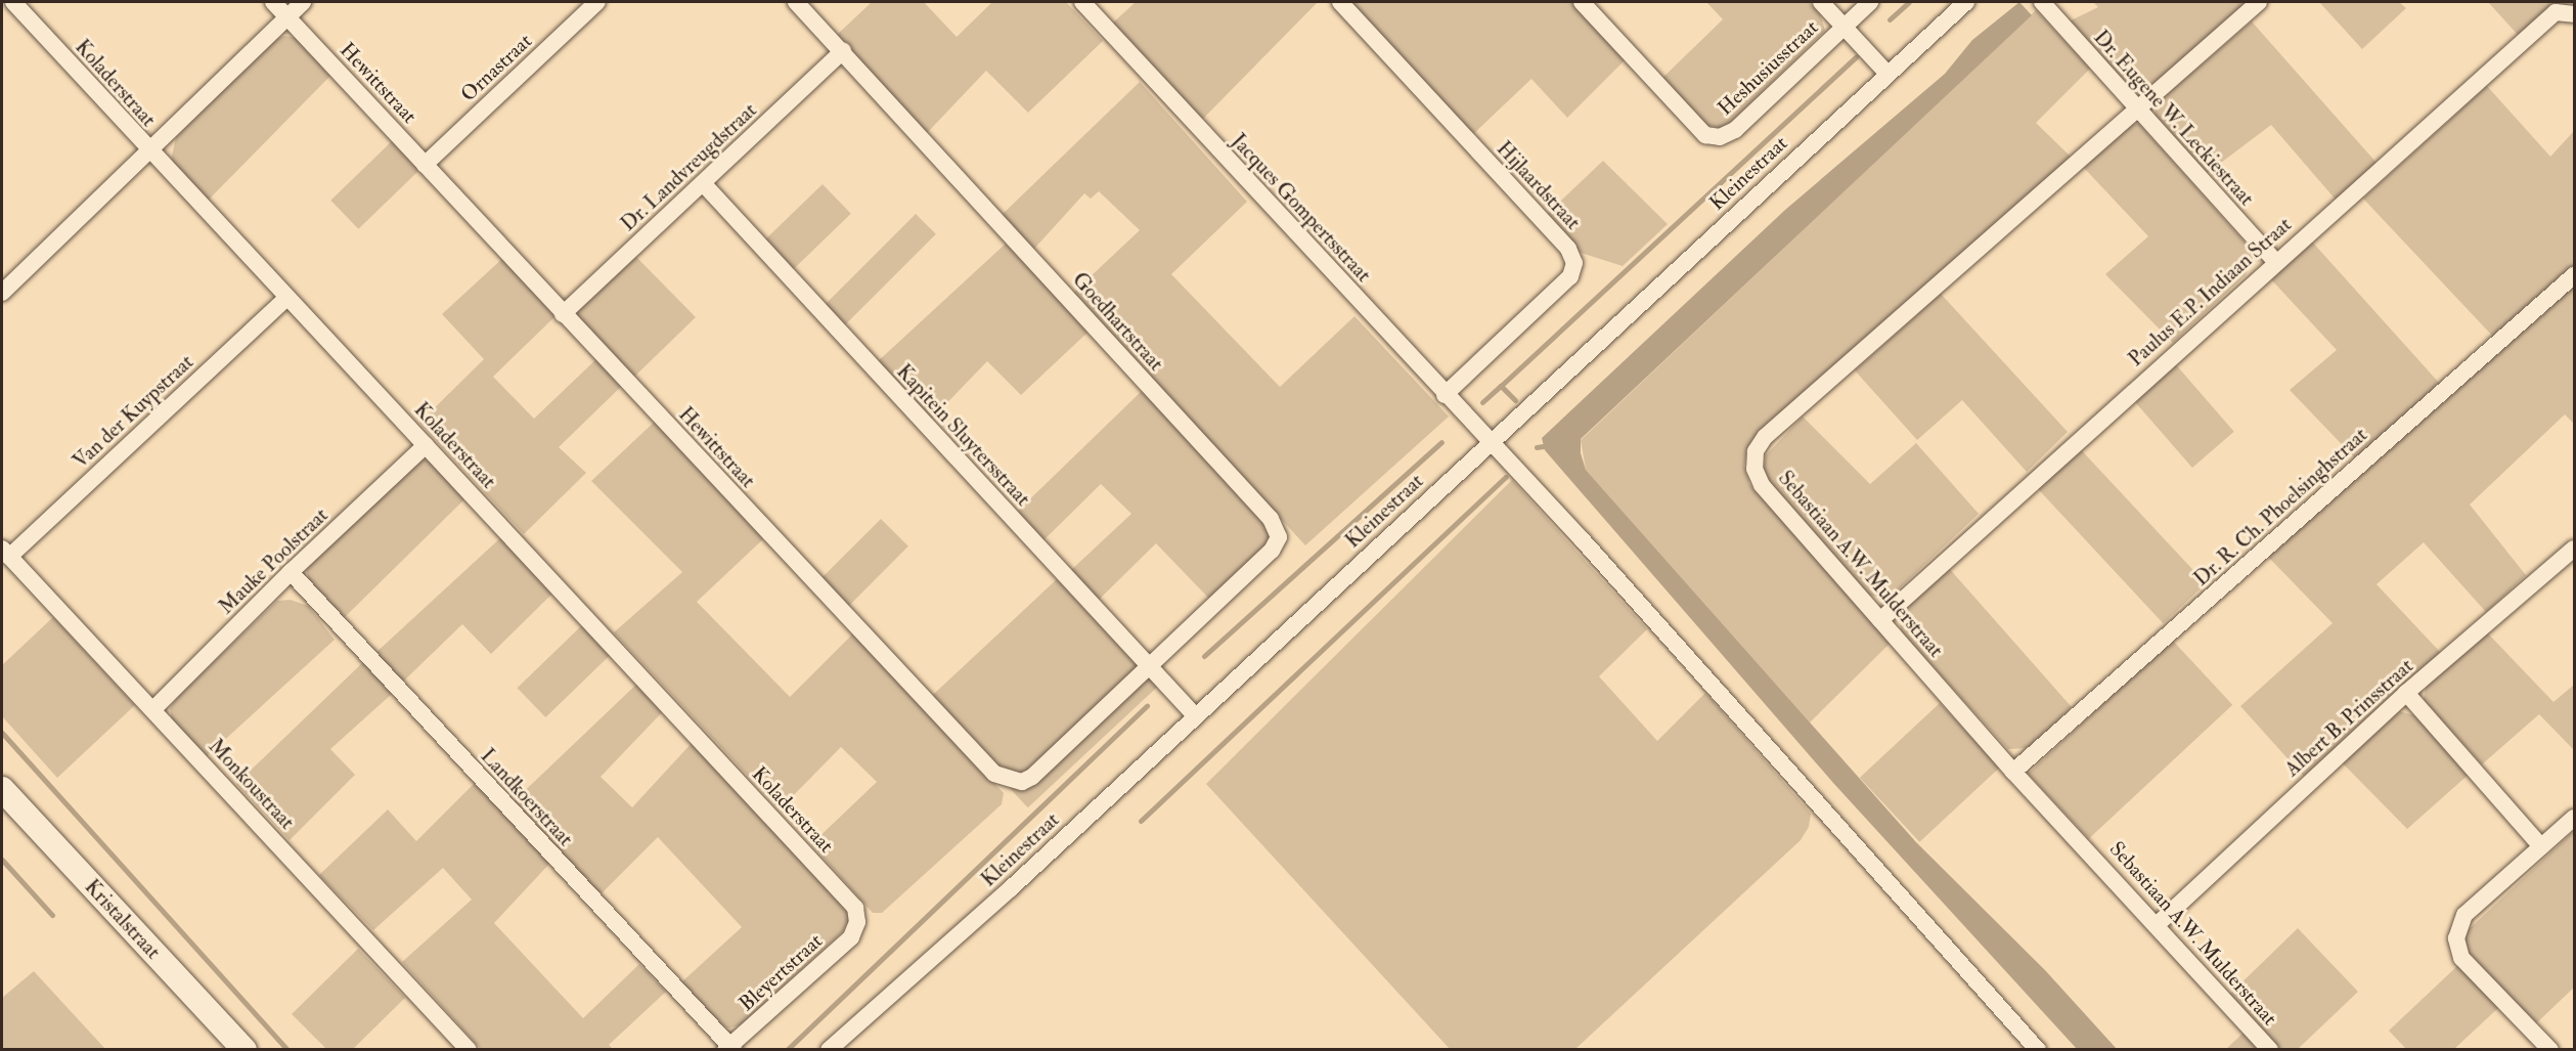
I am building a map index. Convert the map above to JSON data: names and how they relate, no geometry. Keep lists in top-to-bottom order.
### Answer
{
  "streets": {
    "street": [
      "Ornastraat",
      "Heshusiusstraat",
      "Koladerstraat",
      "Hewittstraat",
      "Dr. Eugene W. Leckiestraat",
      "Dr. Landvreugdstraat",
      "Kleinestraat",
      "Hijlaardstraat",
      "Jacques Gompertsstraat",
      "Paulus E.P. Indiaan Straat",
      "Goedhartstraat",
      "Van der Kuypstraat",
      "Kapitein Sluytersstraat",
      "Dr. R. Ch. Phoelsinghstraat",
      "Mauke Poolstraat",
      "Sebastiaan A.W. Mulderstraat",
      "Albert B. Prinsstraat",
      "Monkoustraat",
      "Landkoerstraat",
      "Kristalstraat",
      "Bleyertstraat"
    ]
  },
  "crossings": [
    ["Ornastraat", "Hewittstraat"],
    ["Koladerstraat", "Van der Kuypstraat"],
    ["Koladerstraat", "Mauke Poolstraat"],
    ["Koladerstraat", "Bleyertstraat"],
    ["Hewittstraat", "Dr. Landvreugdstraat"],
    ["Hewittstraat", "Goedhartstraat"],
    ["Hewittstraat", "Kapitein Sluytersstraat"],
    ["Dr. Eugene W. Leckiestraat", "Paulus E.P. Indiaan Straat"],
    ["Dr. Eugene W. Leckiestraat", "Sebastiaan A.W. Mulderstraat"],
    ["Dr. Landvreugdstraat", "Goedhartstraat"],
    ["Dr. Landvreugdstraat", "Kapitein Sluytersstraat"],
    ["Kleinestraat", "Jacques Gompertsstraat"],
    ["Kleinestraat", "Kapitein Sluytersstraat"],
    ["Hijlaardstraat", "Jacques Gompertsstraat"],
    ["Paulus E.P. Indiaan Straat", "Sebastiaan A.W. Mulderstraat"],
    ["Goedhartstraat", "Kapitein Sluytersstraat"],
    ["Van der Kuypstraat", "Monkoustraat"],
    ["Dr. R. Ch. Phoelsinghstraat", "Sebastiaan A.W. Mulderstraat"],
    ["Mauke Poolstraat", "Monkoustraat"],
    ["Mauke Poolstraat", "Landkoerstraat"],
    ["Sebastiaan A.W. Mulderstraat", "Albert B. Prinsstraat"],
    ["Landkoerstraat", "Bleyertstraat"]
  ]
}
